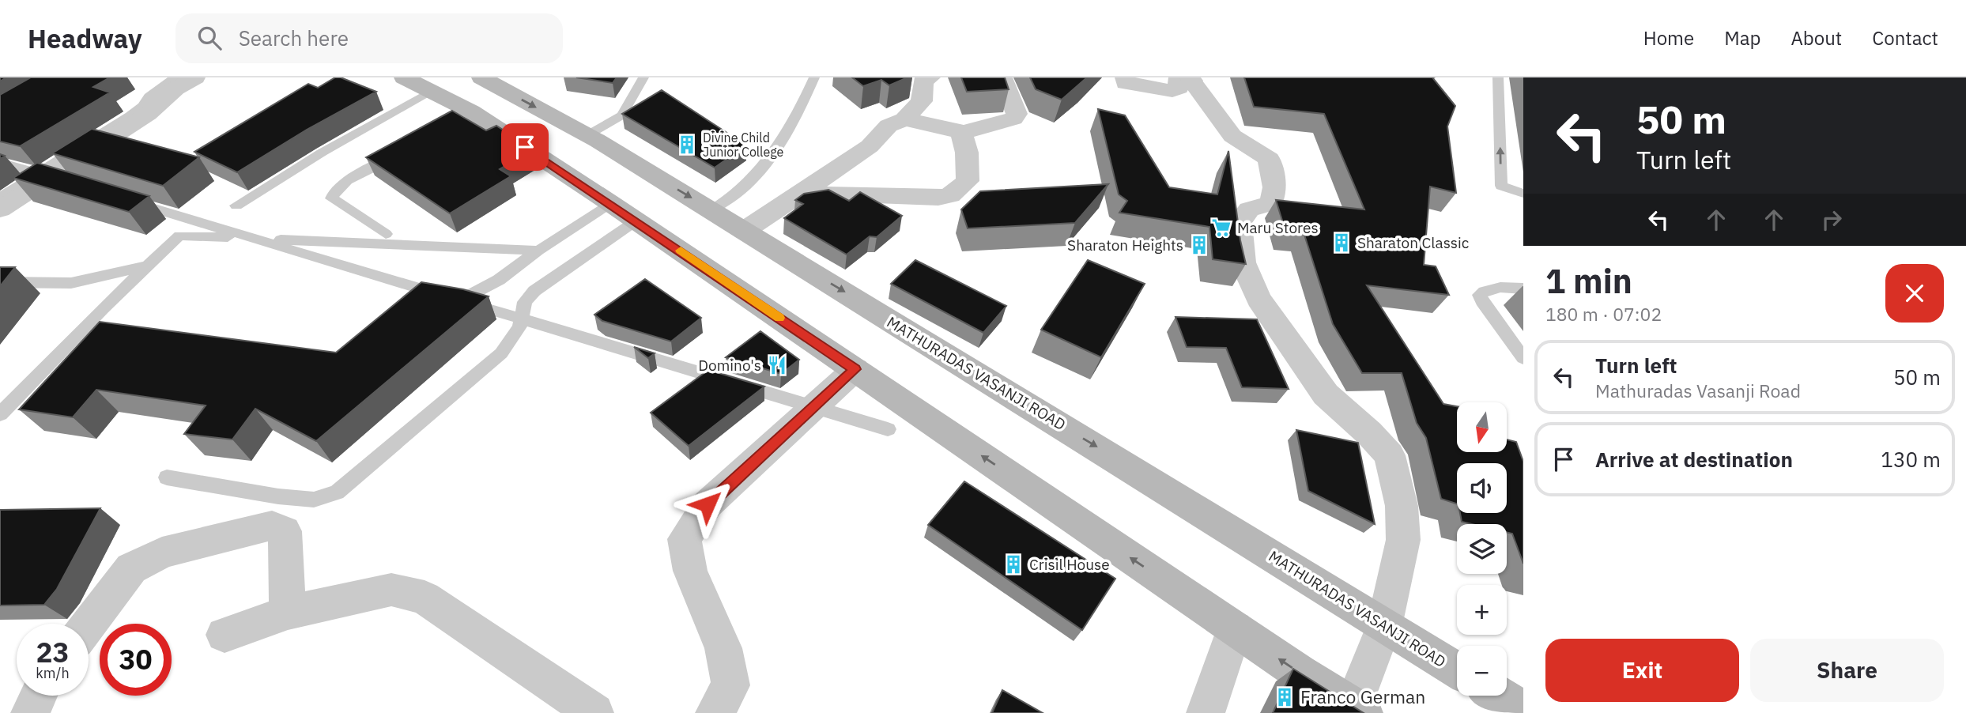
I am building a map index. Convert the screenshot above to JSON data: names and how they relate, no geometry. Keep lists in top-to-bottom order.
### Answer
{
  "streets": {
    "main road": ["MATHURADAS VASANJI ROAD"]
  },
  "places": {
    "building": [
      "Divine Child Junior College",
      "Sharaton Classic",
      "Sharaton Heights",
      "Crisil House",
      "Franco German"
    ],
    "supermarket": ["Maru Stores"],
    "restaurant": ["Domino's"]
  },
  "north": "bottom",
  "page": {
    "header": "Headway",
    "search": "Search here",
    "nav": [
      "Home",
      "Map",
      "About",
      "Contact"
    ],
    "turn": ["50 m", "Turn left"],
    "heading": ["1 min", "180 m · 07:02"],
    "list": [
      {
        "name": "Turn left",
        "note": "Mathuradas Vasanji Road",
        "value": "50 m"
      },
      {
        "name": "Arrive at destination",
        "value": "130 m"
      }
    ],
    "map_buttons": ["+", "−"],
    "speed": "23 km/h",
    "limit": "30",
    "buttons": ["Exit", "Share"]
  }
}
